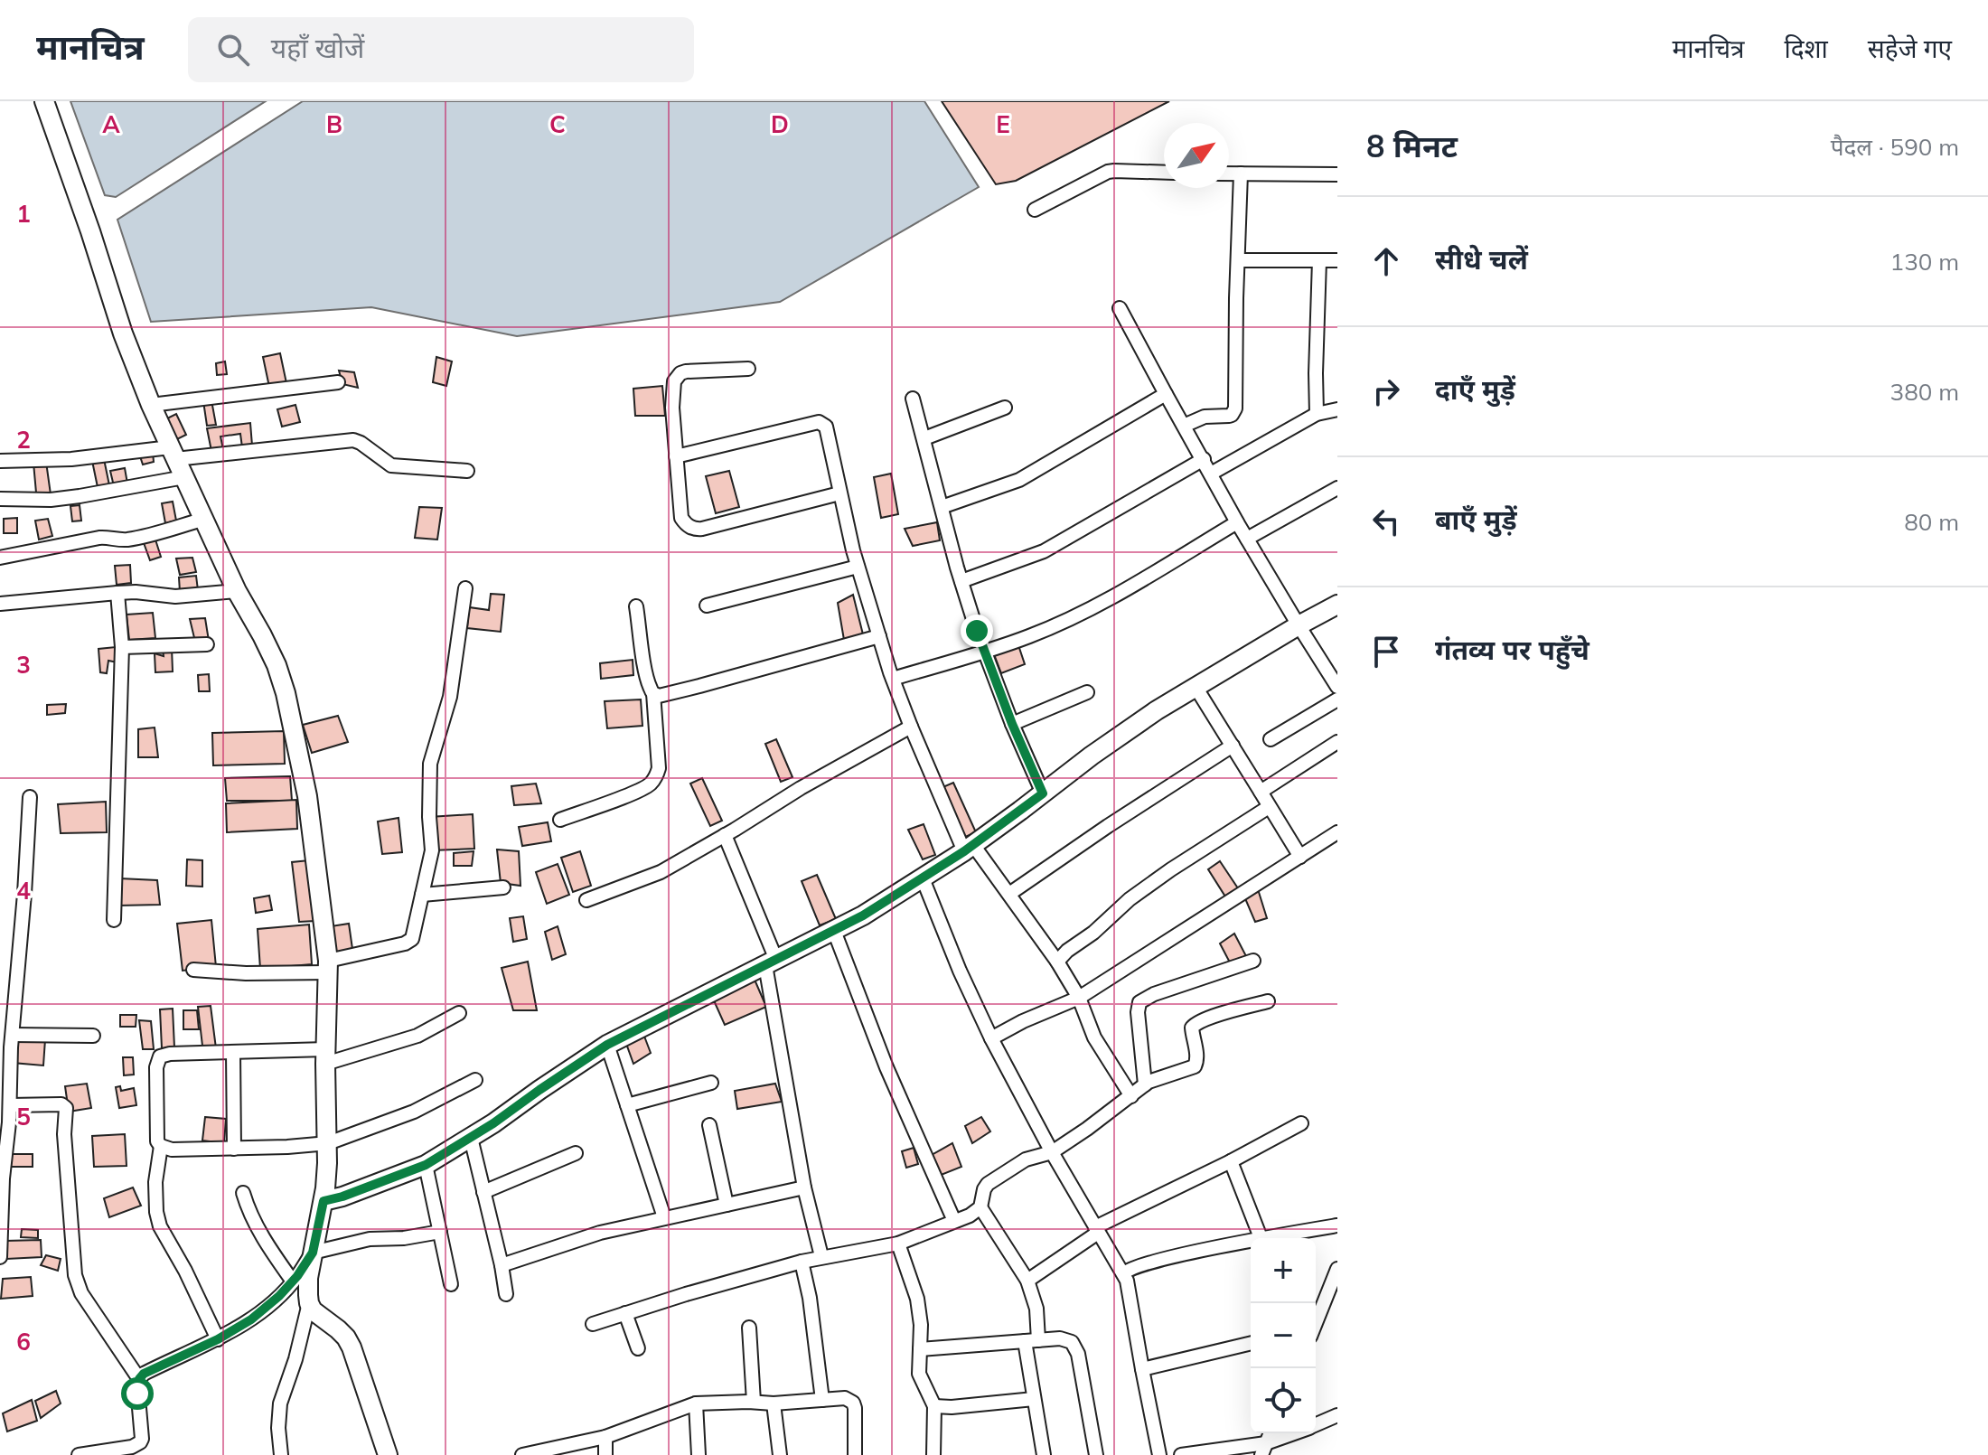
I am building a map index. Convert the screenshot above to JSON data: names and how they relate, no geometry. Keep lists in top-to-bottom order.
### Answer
{
  "north": "top right",
  "page": {
    "header": "मानचित्र",
    "search": "यहाँ खोजें",
    "nav": ["मानचित्र", "दिशा", "सहेजे गए"],
    "heading": ["8 मिनट", "पैदल · 590 m"],
    "list": [
      ["सीधे चलें", "130 m"],
      ["दाएँ मुड़ें", "380 m"],
      ["बाएँ मुड़ें", "80 m"],
      "गंतव्य पर पहुँचे"
    ],
    "map_buttons": ["+", "−"]
  },
  "grid": {
    "columns": [
      "A",
      "B",
      "C",
      "D",
      "E"
    ],
    "rows": [
      "1",
      "2",
      "3",
      "4",
      "5",
      "6"
    ]
  }
}
